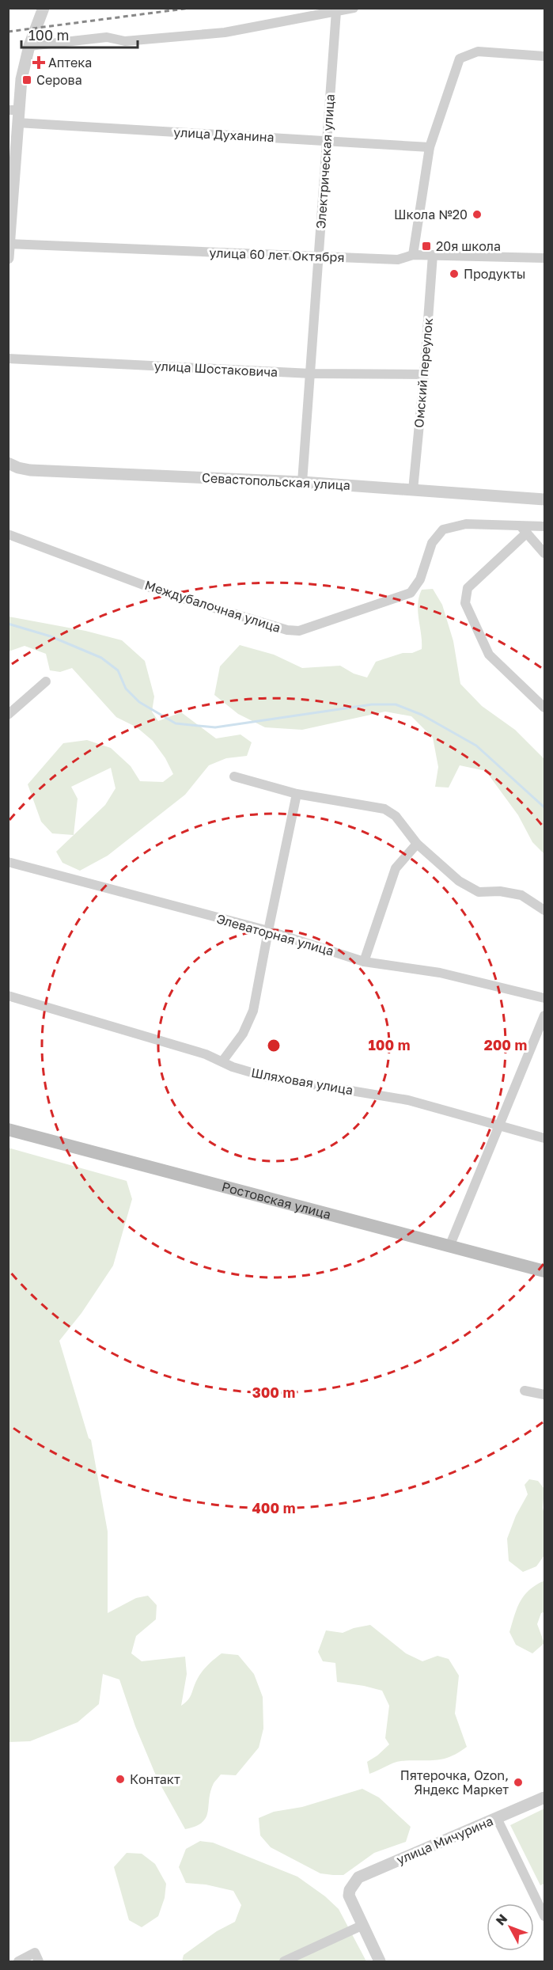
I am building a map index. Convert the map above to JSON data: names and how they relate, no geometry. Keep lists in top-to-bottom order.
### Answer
{
  "streets": {
    "main road": ["Ростовская улица"],
    "street": [
      "улица Духанина",
      "Электрическая улица",
      "улица 60 лет Октября",
      "улица Шостаковича",
      "Омский переулок",
      "Севастопольская улица",
      "Междубалочная улица",
      "Элеваторная улица",
      "Шляховая улица",
      "улица Мичурина"
    ]
  },
  "crossings": [
    ["улица Духанина", "Электрическая улица"],
    ["Электрическая улица", "улица 60 лет Октября"],
    ["Электрическая улица", "улица Шостаковича"],
    ["Электрическая улица", "Севастопольская улица"],
    ["улица 60 лет Октября", "Омский переулок"],
    ["улица Шостаковича", "Омский переулок"],
    ["Омский переулок", "Севастопольская улица"]
  ],
  "places": {
    "health": ["Аптека"],
    "transit": ["Серова", "20я школа"],
    "other": [
      "Школа №20",
      "Продукты",
      "Контакт",
      "Пятерочка, Ozon, Яндекс Маркет"
    ]
  },
  "scale_bar": "100 m",
  "north": "top left",
  "rings": [
    "100 m",
    "200 m",
    "300 m",
    "400 m"
  ]
}
